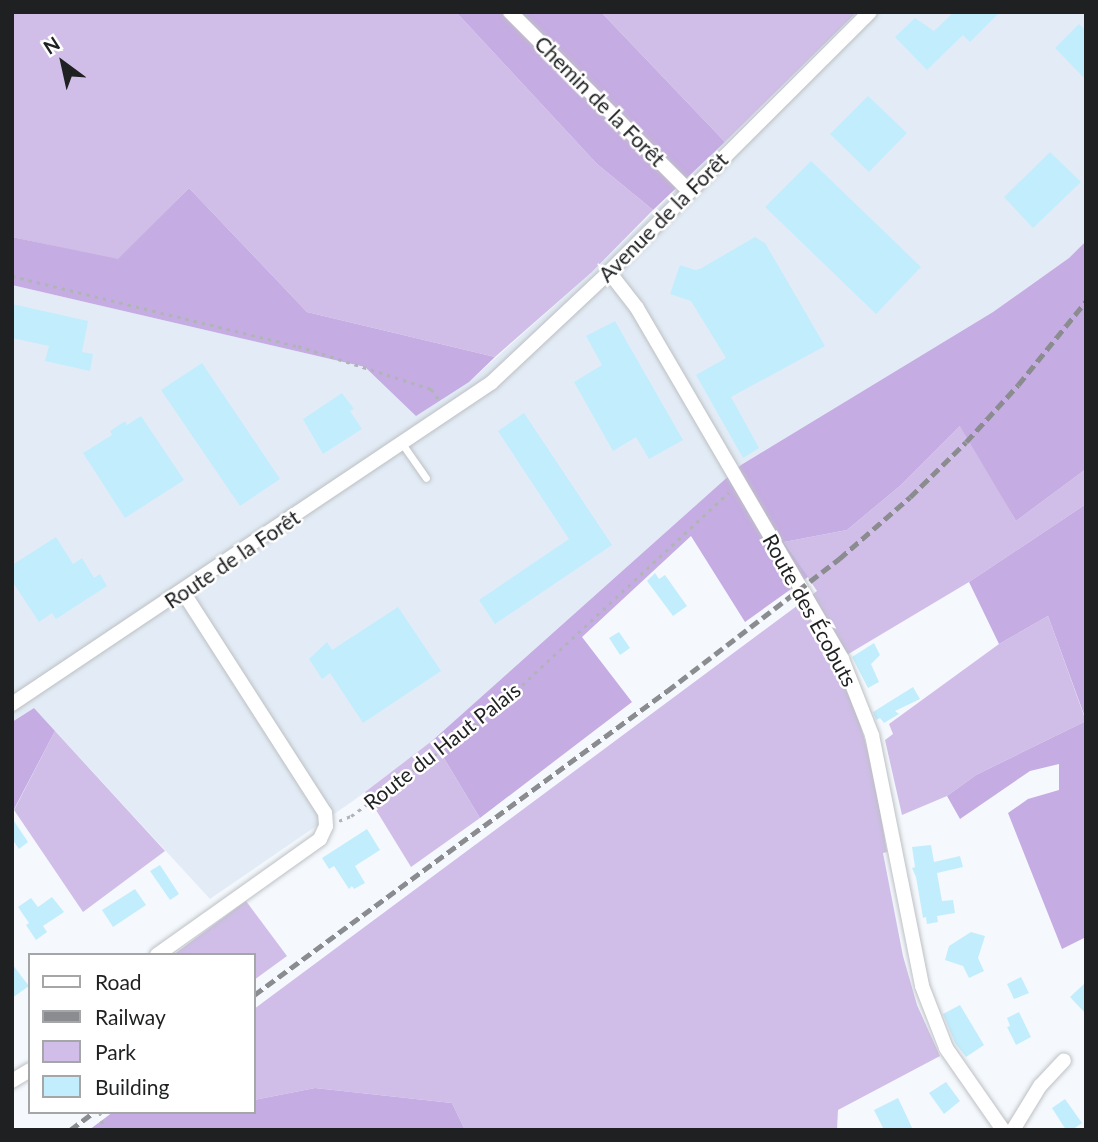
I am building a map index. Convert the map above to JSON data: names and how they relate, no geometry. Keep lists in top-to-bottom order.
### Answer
{
  "streets": {
    "street": [
      "Chemin de la Forêt",
      "Avenue de la Forêt",
      "Route de la Forêt",
      "Route des Écobuts"
    ],
    "path": ["Route du Haut Palais"]
  },
  "crossings": [
    ["Chemin de la Forêt", "Avenue de la Forêt"],
    ["Avenue de la Forêt", "Route de la Forêt"],
    ["Avenue de la Forêt", "Route des Écobuts"],
    ["Route des Écobuts", "Route du Haut Palais"]
  ],
  "legend": [
    "Road",
    "Railway",
    "Park",
    "Building"
  ],
  "north": "top left"
}
